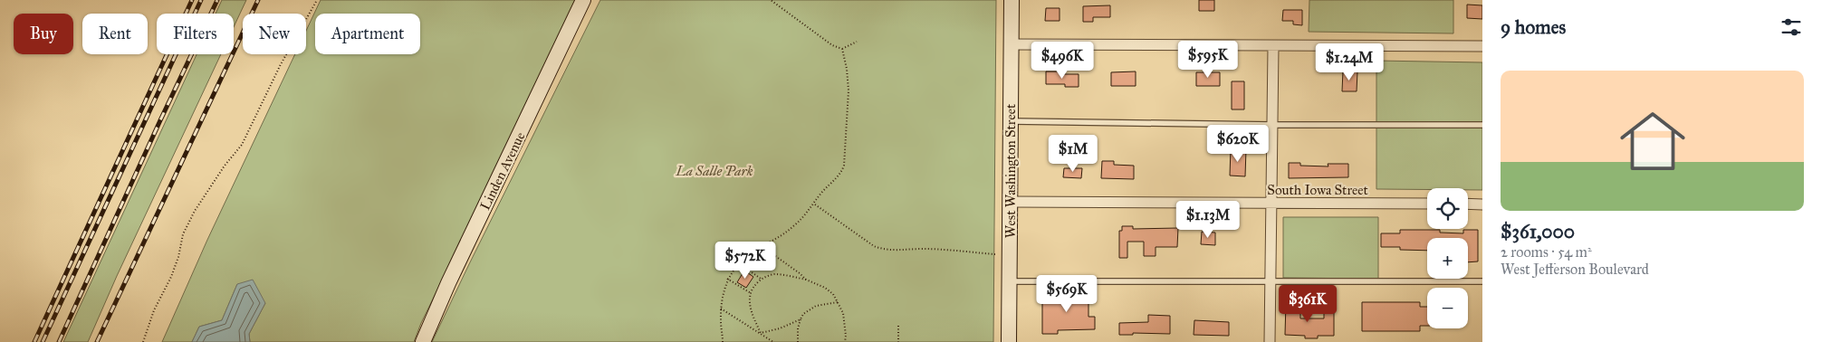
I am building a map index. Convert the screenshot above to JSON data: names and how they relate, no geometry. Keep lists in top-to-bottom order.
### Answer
{
  "streets": {
    "street": ["Linden Avenue", "West Washington Street", "South Iowa Street"]
  },
  "crossings": [
    ["West Washington Street", "South Iowa Street"]
  ],
  "parks": ["La Salle Park"],
  "page": {
    "heading": "9 homes",
    "chip": [
      "Buy",
      "Rent",
      "Filters",
      "New",
      "Apartment"
    ],
    "price": [
      "$595K",
      "$496K",
      "$1.24M",
      "$620K",
      "$1M",
      "$1.13M",
      "$572K",
      "$569K",
      "$361K"
    ],
    "list": [
      {
        "name": "$361,000",
        "note": "2 rooms · 54 m² · West Jefferson Boulevard"
      }
    ],
    "map_buttons": ["+", "−"]
  }
}
